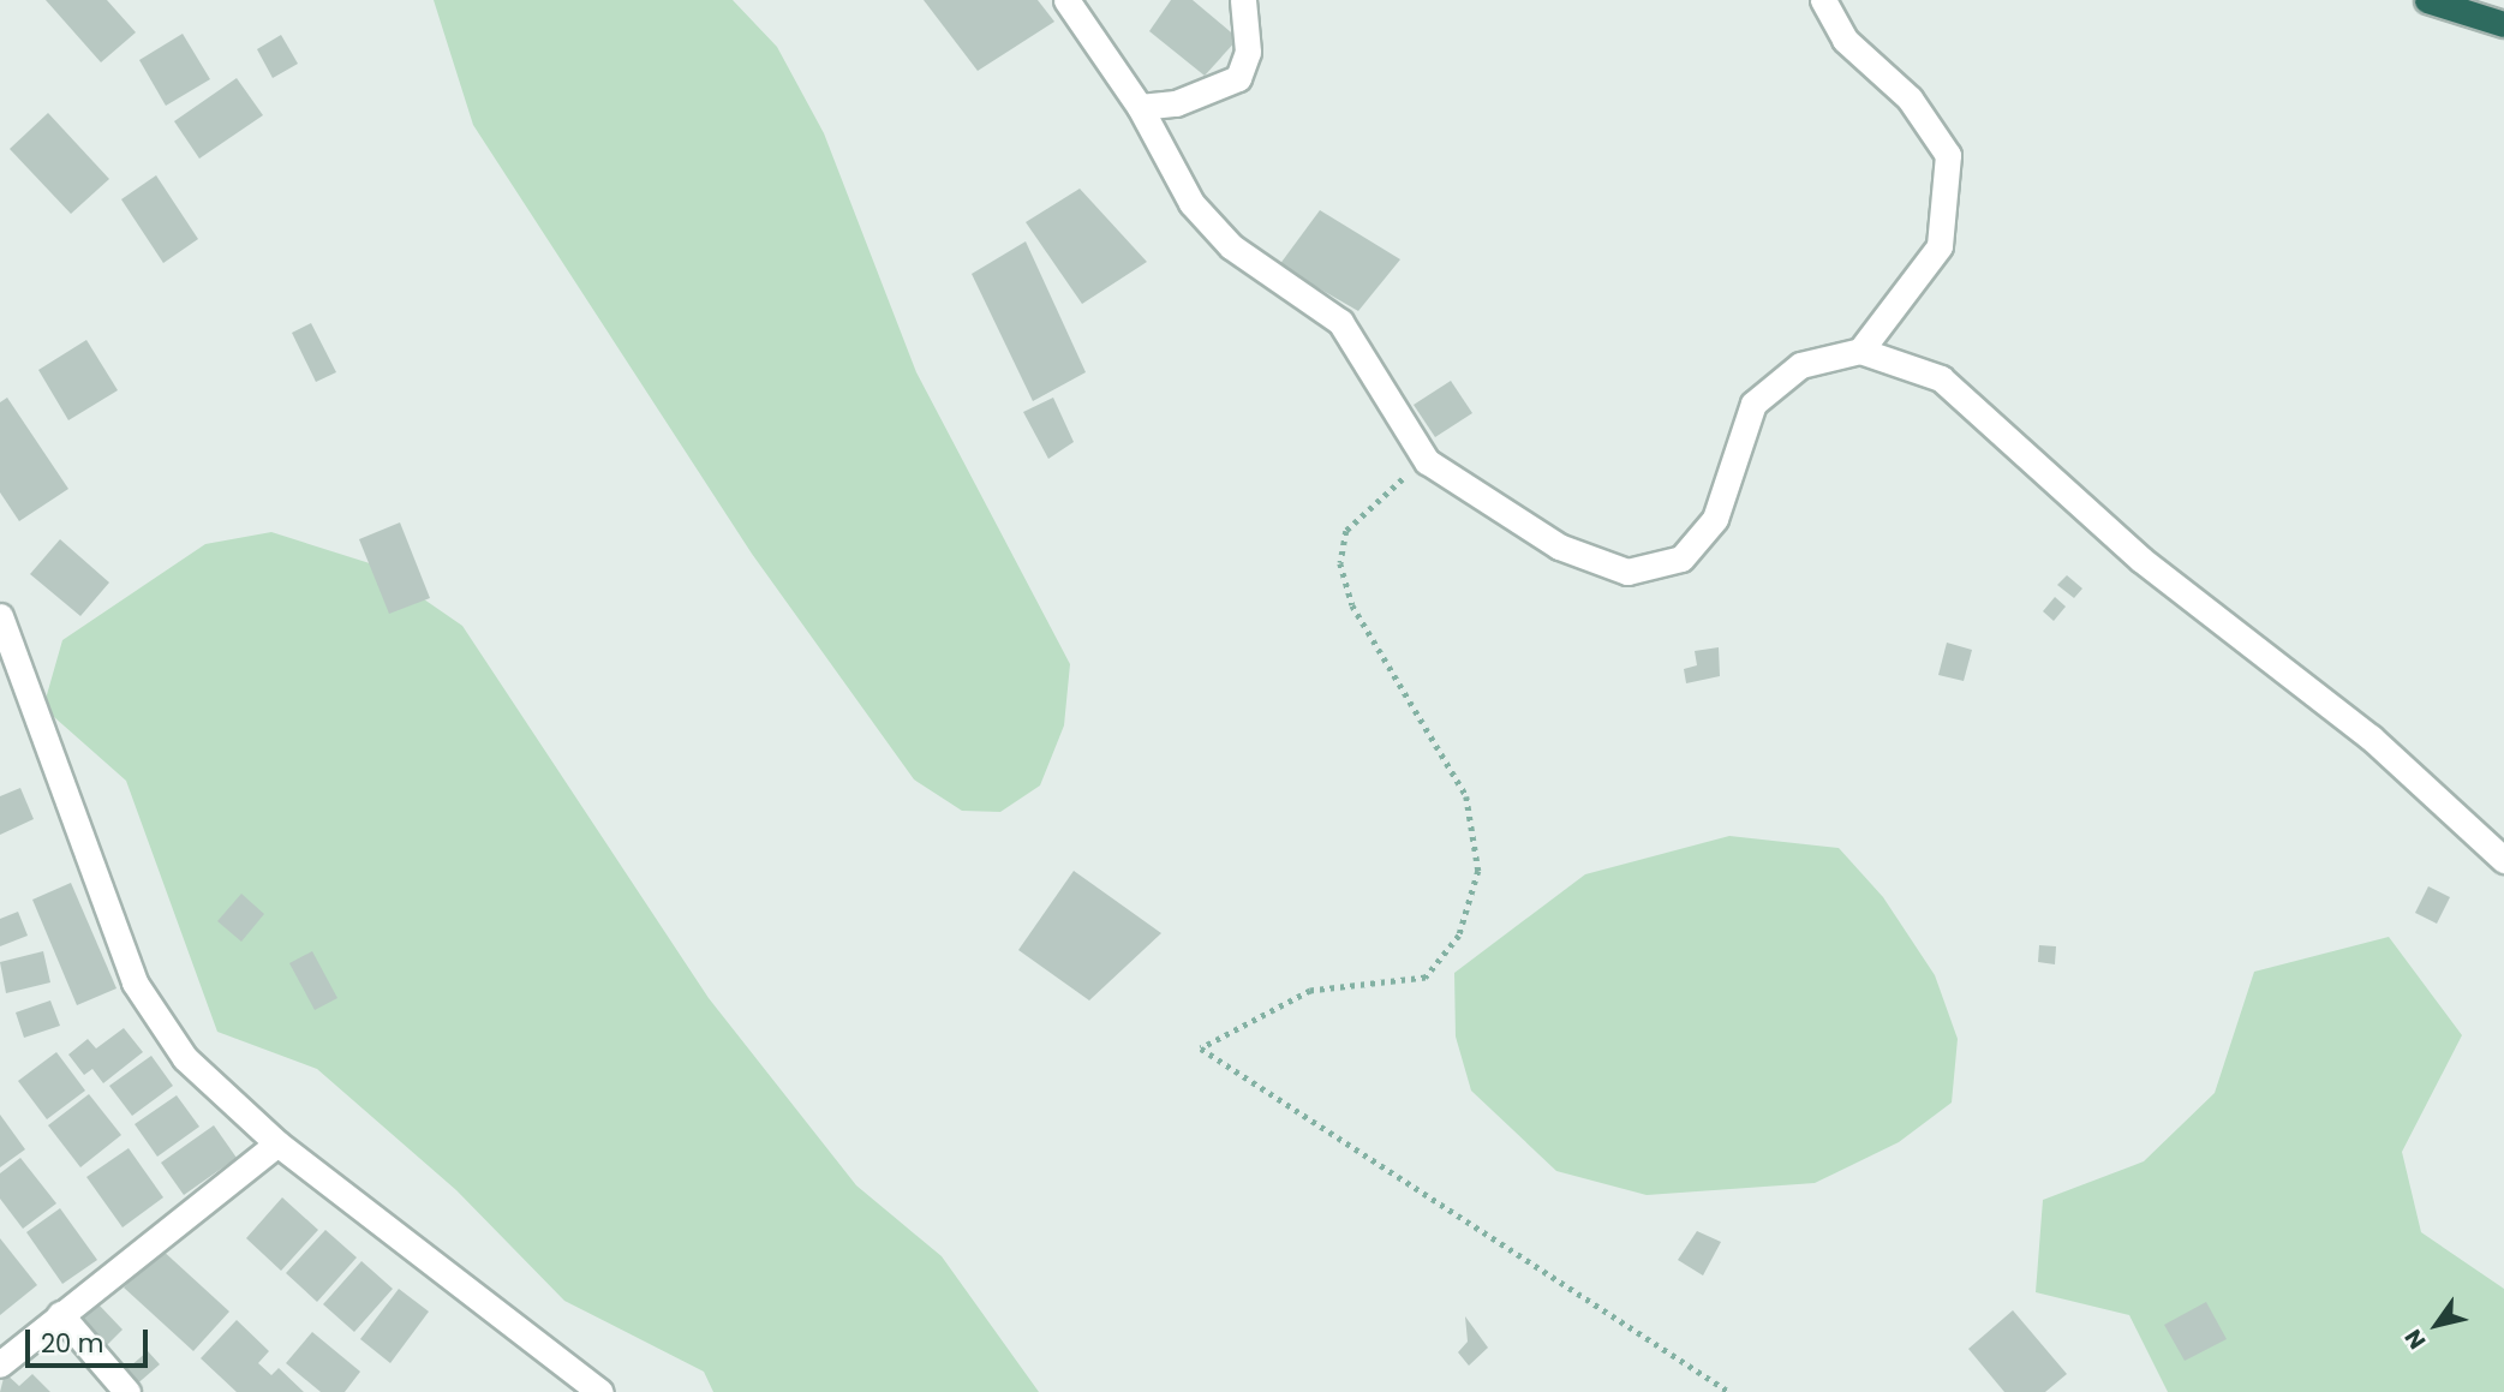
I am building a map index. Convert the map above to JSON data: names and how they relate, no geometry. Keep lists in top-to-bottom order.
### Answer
{
  "scale_bar": "20 m",
  "north": "bottom left"
}
